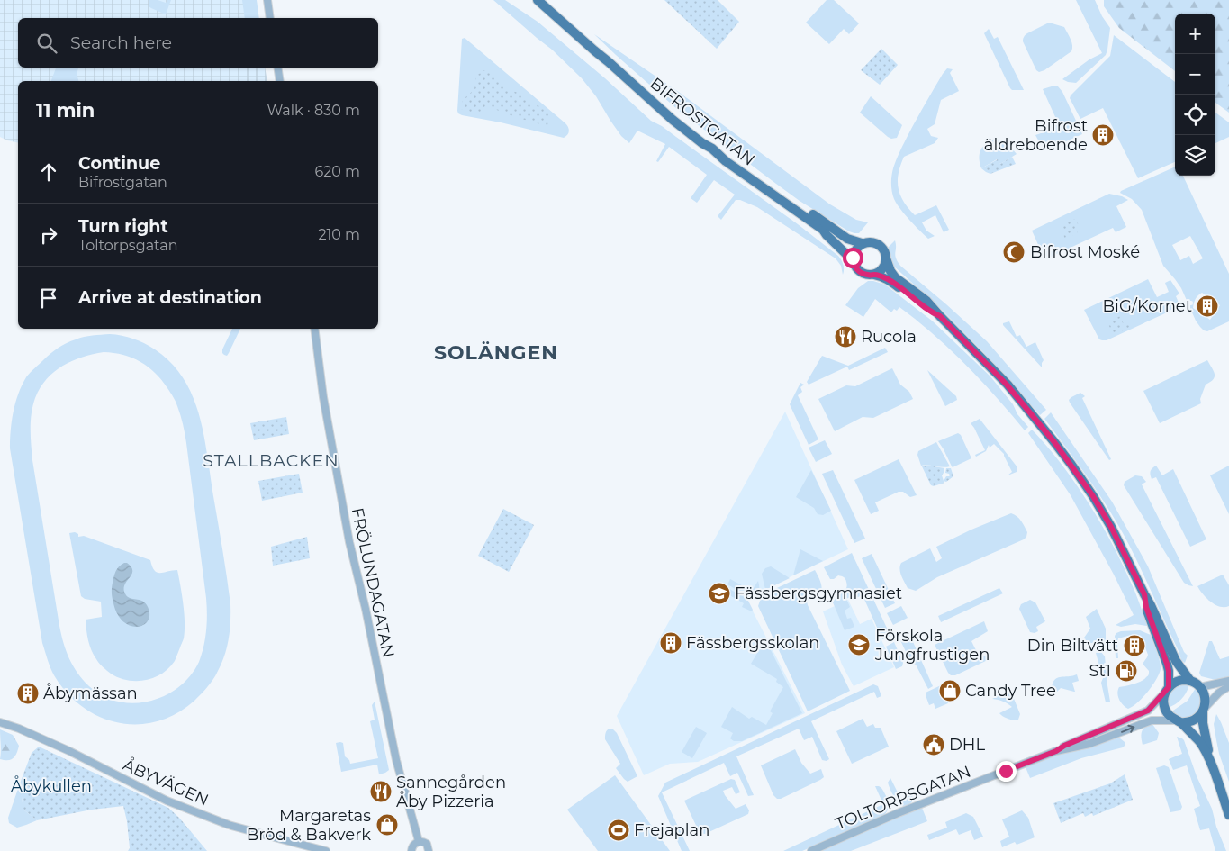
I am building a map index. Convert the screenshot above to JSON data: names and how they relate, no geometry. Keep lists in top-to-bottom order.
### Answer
{
  "streets": {
    "main road": ["BIFROSTGATAN"],
    "street": ["FRÖLUNDAGATAN", "ÅBYVÄGEN", "TOLTORPSGATAN"]
  },
  "crossings": [
    ["BIFROSTGATAN", "TOLTORPSGATAN"]
  ],
  "districts": ["SOLÄNGEN", "STALLBACKEN"],
  "parks": ["Åbykullen"],
  "places": {
    "building": [
      "Bifrost äldreboende",
      "BiG/Kornet",
      "Fässbergsskolan",
      "Din Biltvätt",
      "Åbymässan"
    ],
    "mosque": ["Bifrost Moské"],
    "restaurant": ["Rucola", "Sannegården Åby Pizzeria"],
    "school or university": ["Fässbergsgymnasiet", "Förskola Jungfrustigen"],
    "fuel station": ["St1"],
    "shop": ["Candy Tree", "Margaretas Bröd & Bakverk"],
    "public building": ["DHL"],
    "sports": ["Frejaplan"]
  },
  "page": {
    "map_buttons": ["+", "−"],
    "search": "Search here",
    "heading": ["11 min", "Walk · 830 m"],
    "list": [
      ["Continue", "Bifrostgatan", "620 m"],
      ["Turn right", "Toltorpsgatan", "210 m"],
      "Arrive at destination"
    ]
  }
}
